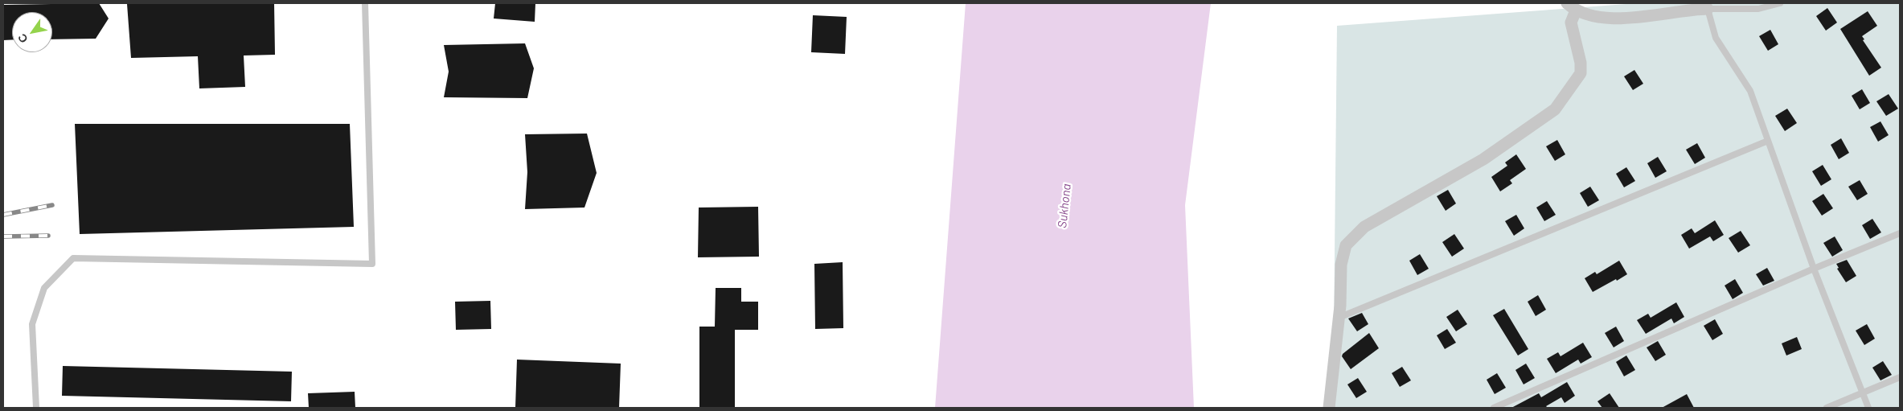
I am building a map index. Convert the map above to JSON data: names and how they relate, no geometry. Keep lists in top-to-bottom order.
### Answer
{
  "water": ["Sukhona"],
  "north": "bottom left"
}
